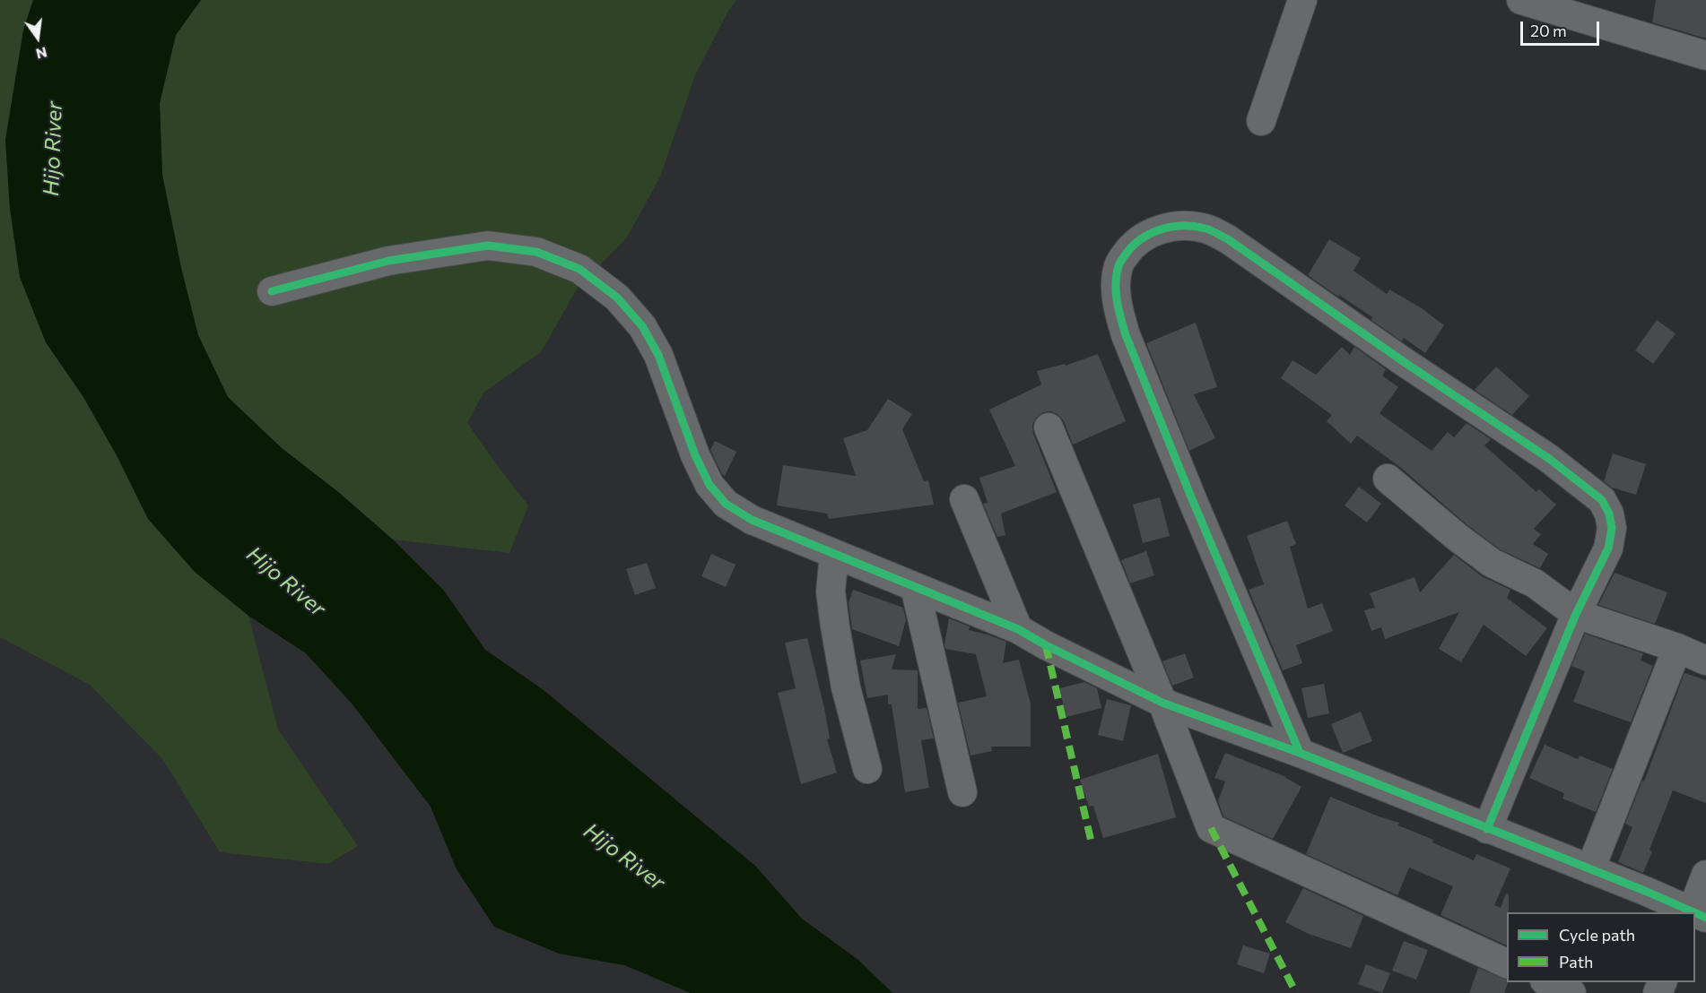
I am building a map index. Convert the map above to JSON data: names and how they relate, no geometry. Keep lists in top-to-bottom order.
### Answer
{
  "water": ["Hijo River"],
  "legend": ["Cycle path", "Path"],
  "scale_bar": "20 m",
  "north": "bottom"
}
